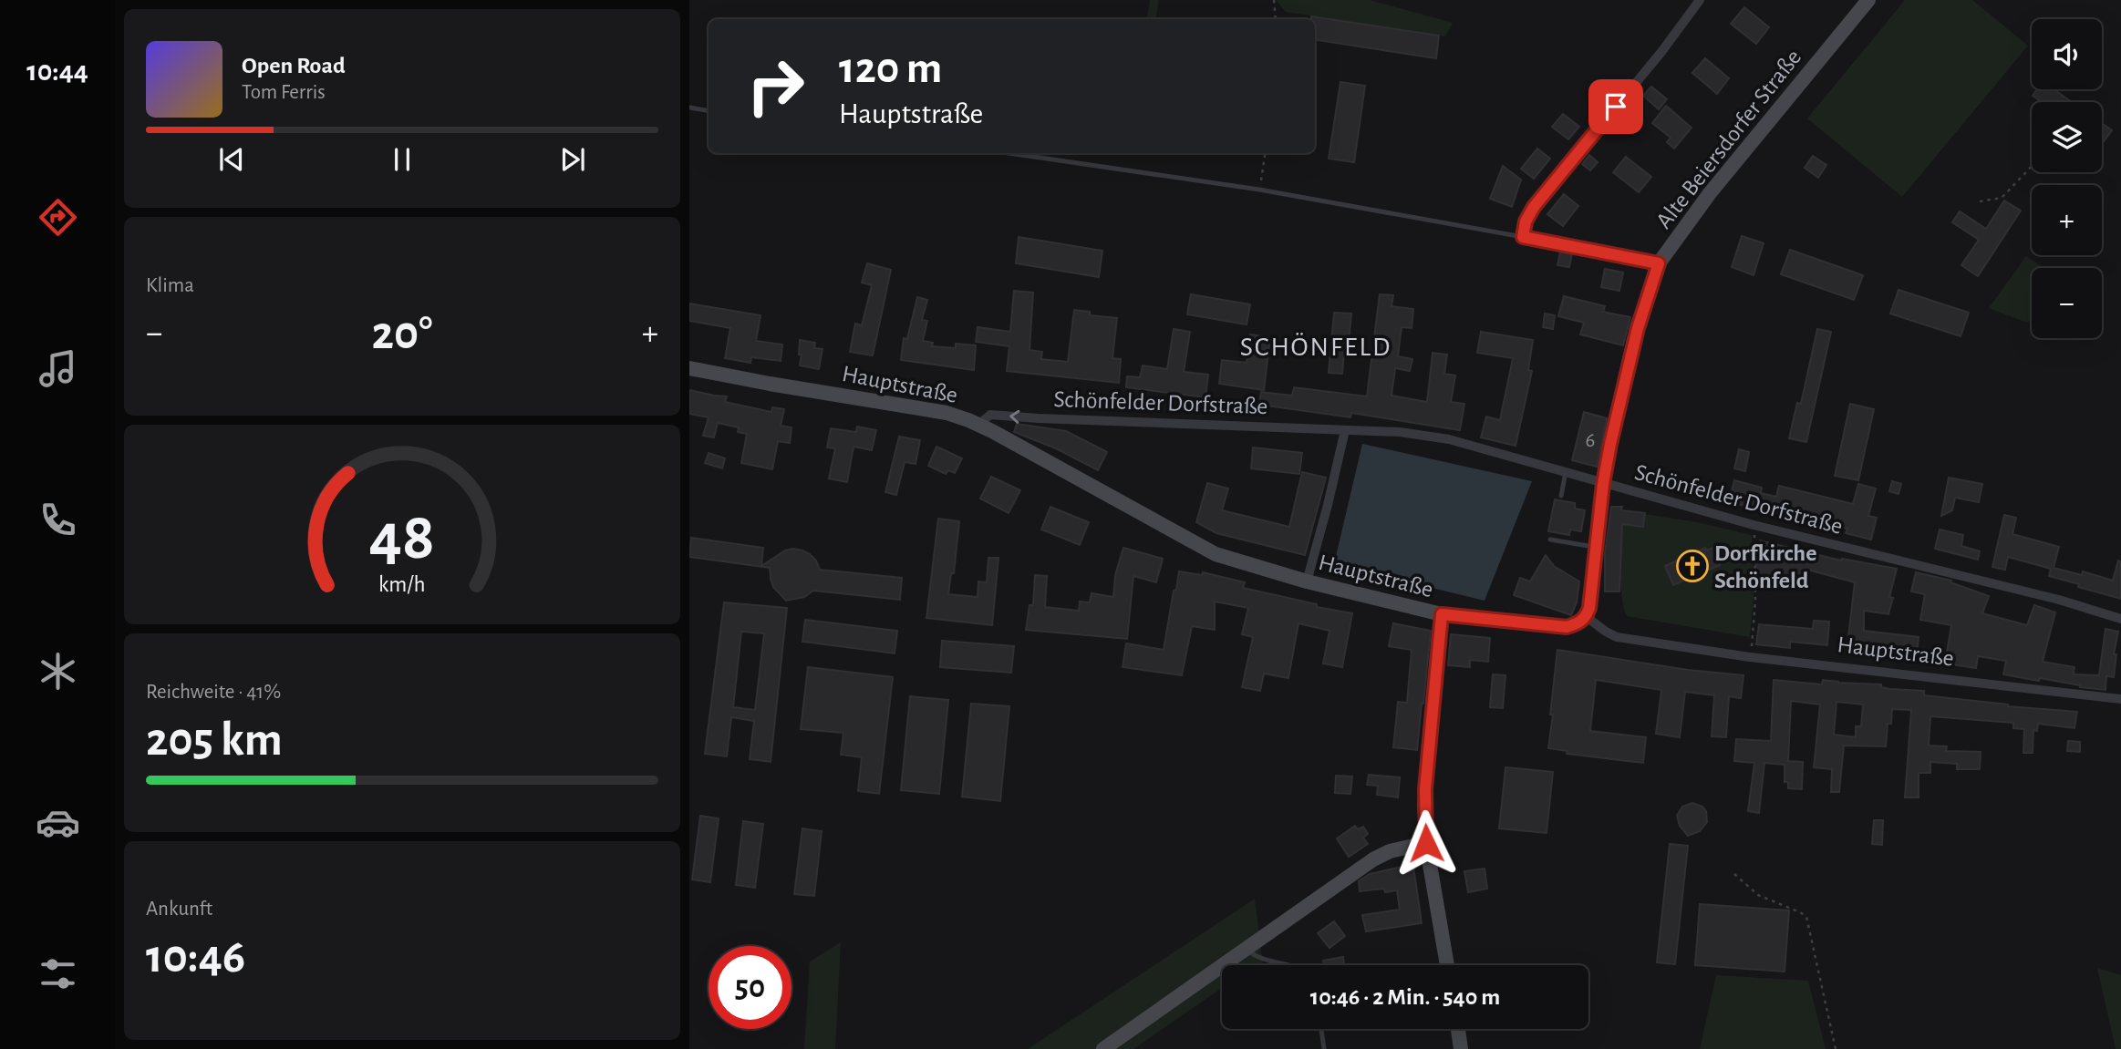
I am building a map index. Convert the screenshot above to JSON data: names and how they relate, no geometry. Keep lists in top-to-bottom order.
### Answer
{
  "streets": {
    "main road": ["Alte Beiersdorfer Straße", "Hauptstraße"],
    "street": ["Schönfelder Dorfstraße"]
  },
  "crossings": [
    ["Alte Beiersdorfer Straße", "Hauptstraße"],
    ["Alte Beiersdorfer Straße", "Schönfelder Dorfstraße"],
    ["Hauptstraße", "Schönfelder Dorfstraße"]
  ],
  "districts": ["SCHÖNFELD"],
  "places": {
    "church": ["Dorfkirche Schönfeld"]
  },
  "house_numbers": ["6"],
  "page": {
    "tabs": "10:44",
    "map_buttons": ["+", "−"],
    "turn": ["120 m", "Hauptstraße"],
    "song": ["Open Road", "Tom Ferris"],
    "tile": [
      "Klima",
      ["Reichweite · 41%", "205 km"],
      ["Ankunft", "10:46"]
    ],
    "heat": ["−", "20°", "+"],
    "limit": "50",
    "trip": "10:46 · 2 Min. · 540 m",
    "gauge": ["48", "km/h"]
  }
}
